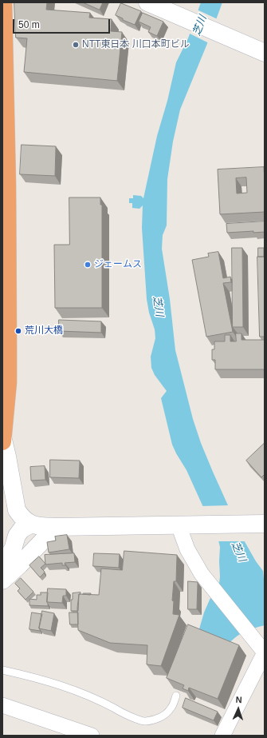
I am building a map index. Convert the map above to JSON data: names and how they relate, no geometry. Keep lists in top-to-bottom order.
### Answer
{
  "water": ["芝川"],
  "places": ["NTT東日本 川口本町ビル", "ジェームス", "荒川大橋"],
  "scale_bar": "50 m",
  "north": "top"
}
